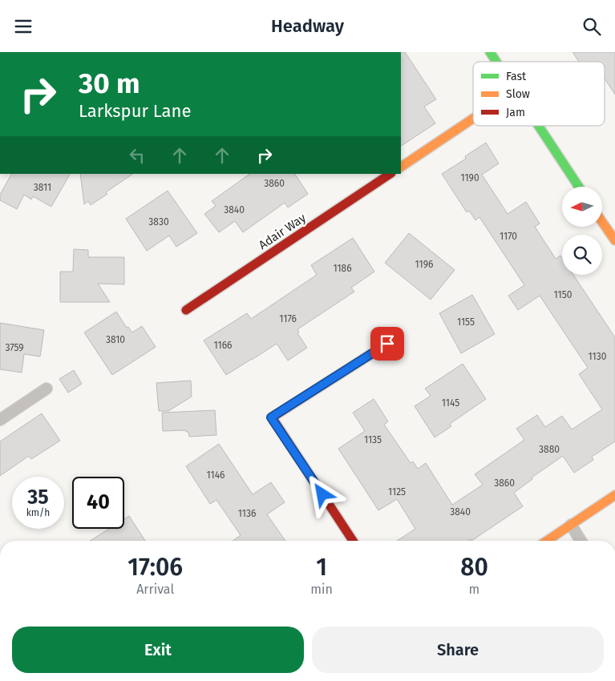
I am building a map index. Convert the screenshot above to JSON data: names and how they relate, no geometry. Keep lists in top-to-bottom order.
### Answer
{
  "streets": {
    "street": ["Adair Way"]
  },
  "house_numbers": [
    "1190",
    "3860",
    "3811",
    "3840",
    "3830",
    "1170",
    "1196",
    "1186",
    "1150",
    "1176",
    "1155",
    "3810",
    "1166",
    "3759",
    "1130",
    "1145",
    "1135",
    "3880",
    "1146",
    "3860",
    "1125",
    "3840",
    "1136"
  ],
  "legend": ["Fast", "Slow", "Jam"],
  "north": "left",
  "page": {
    "header": "Headway",
    "turn": ["30 m", "Larkspur Lane"],
    "speed": "35 km/h",
    "limit": "40",
    "eta": [
      "17:06",
      "Arrival",
      "1",
      "min",
      "80",
      "m"
    ],
    "buttons": ["Exit", "Share"]
  }
}
